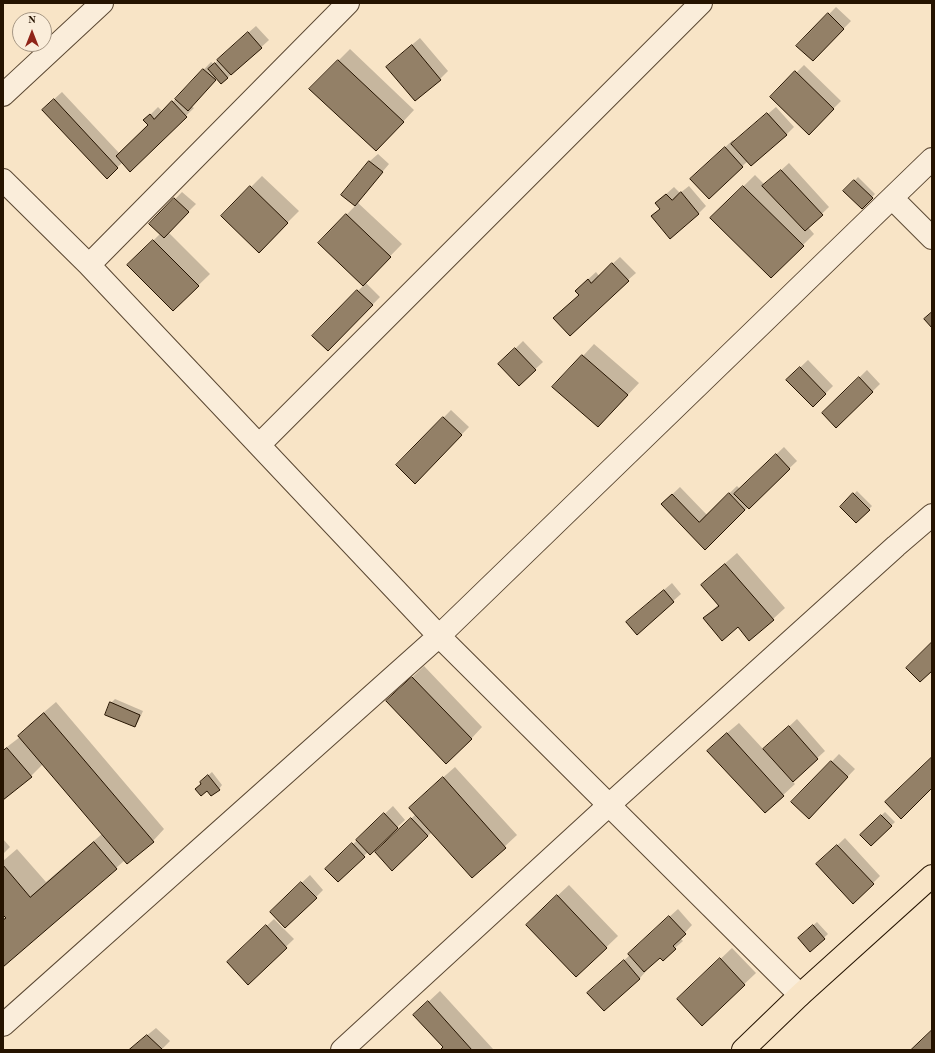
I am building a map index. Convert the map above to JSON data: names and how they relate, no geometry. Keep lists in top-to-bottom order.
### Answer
{
  "north": "top"
}
